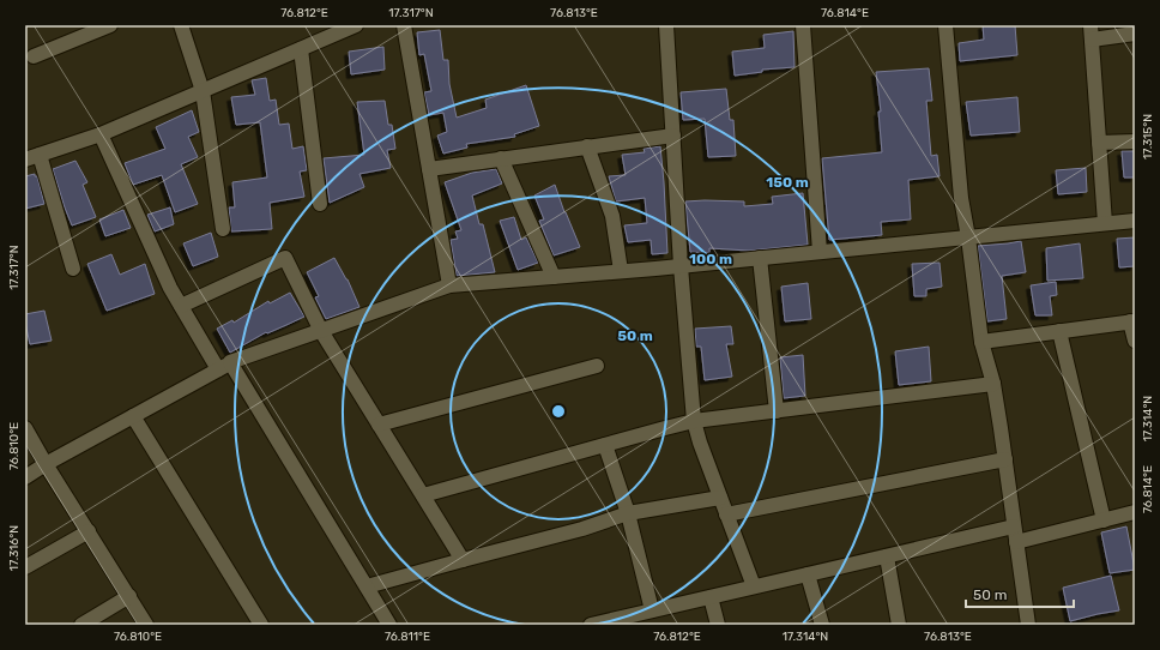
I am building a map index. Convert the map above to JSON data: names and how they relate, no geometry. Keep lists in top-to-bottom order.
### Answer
{
  "scale_bar": "50 m",
  "coordinates": [
    "76.812°E",
    "17.317°N",
    "76.813°E",
    "76.814°E",
    "17.315°N",
    "17.314°N",
    "76.810°E",
    "17.316°N",
    "76.811°E"
  ],
  "rings": ["150 m", "100 m", "50 m"]
}
